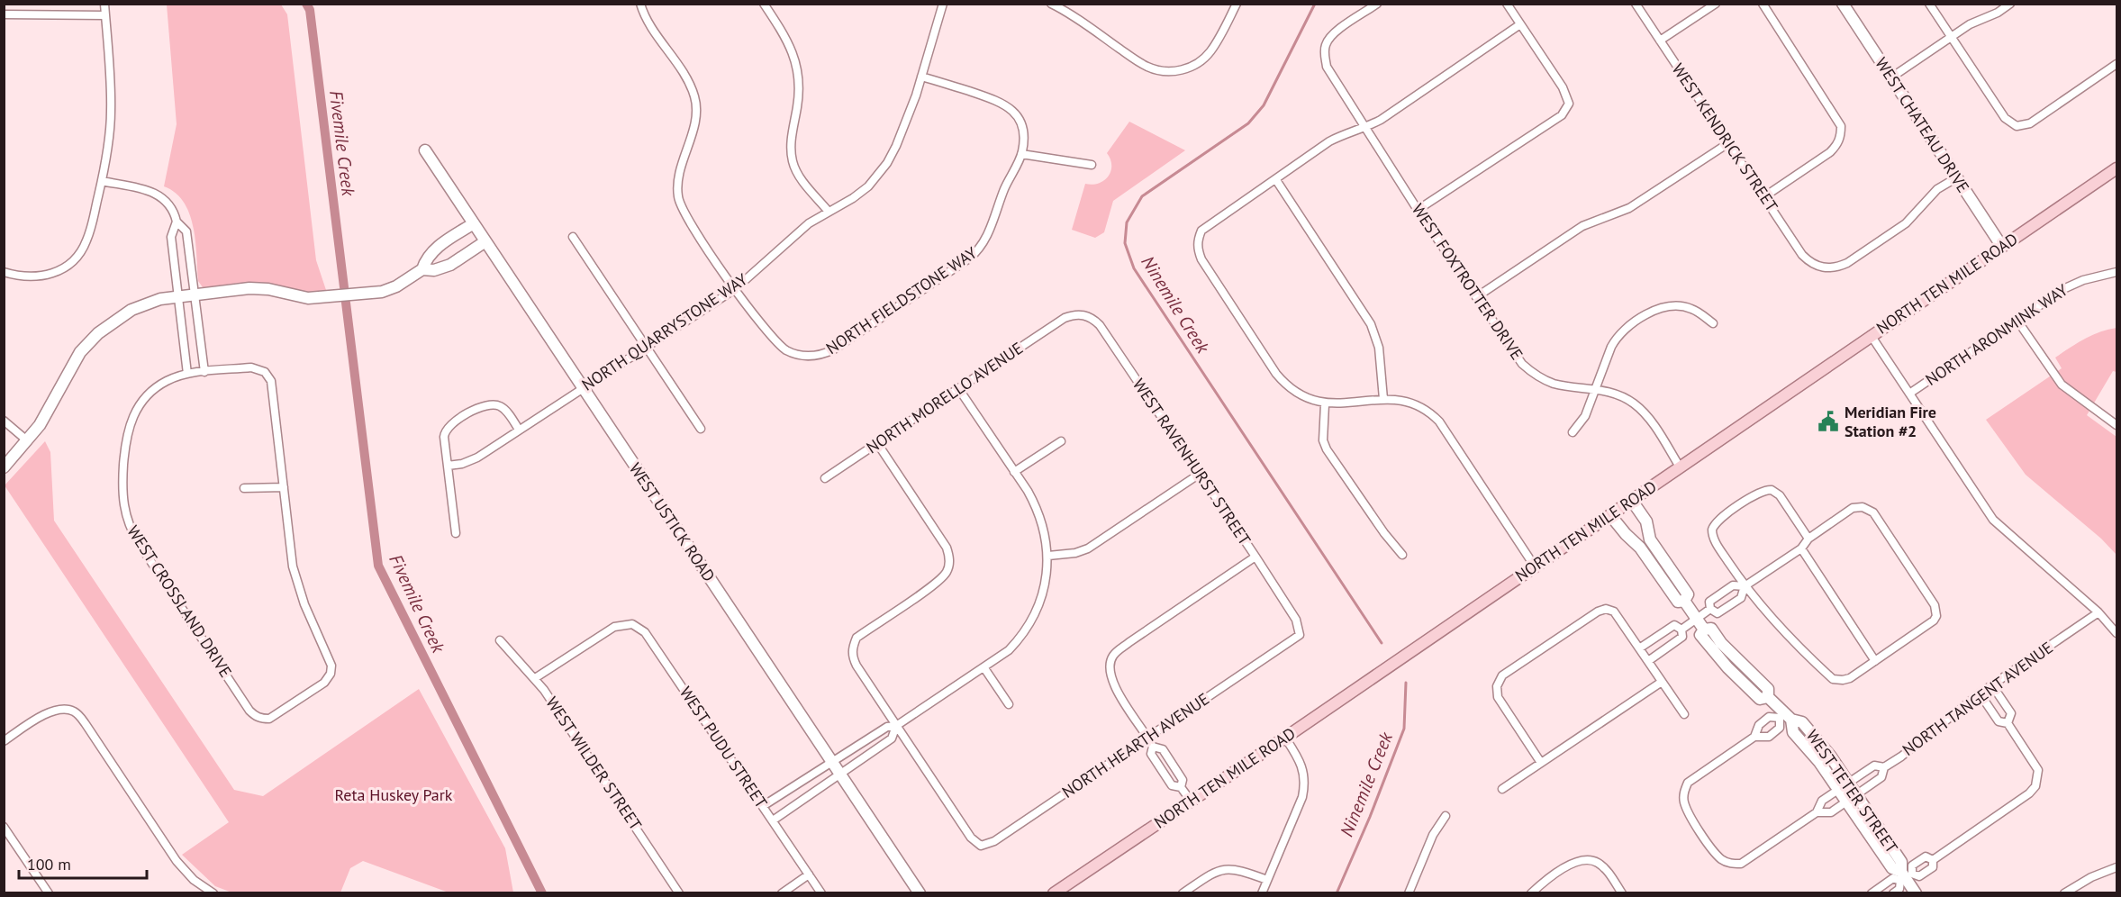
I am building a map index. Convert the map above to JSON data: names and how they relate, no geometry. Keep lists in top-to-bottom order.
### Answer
{
  "streets": {
    "main road": ["NORTH TEN MILE ROAD"],
    "street": [
      "WEST CHATEAU DRIVE",
      "WEST KENDRICK STREET",
      "WEST FOXTROTTER DRIVE",
      "NORTH FIELDSTONE WAY",
      "NORTH QUARRYSTONE WAY",
      "NORTH ARONMINK WAY",
      "NORTH MORELLO AVENUE",
      "WEST RAVENHURST STREET",
      "WEST USTICK ROAD",
      "WEST CROSSLAND DRIVE",
      "NORTH TANGENT AVENUE",
      "NORTH HEARTH AVENUE",
      "WEST PUDU STREET",
      "WEST WILDER STREET",
      "WEST TETER STREET"
    ]
  },
  "crossings": [
    ["WEST CHATEAU DRIVE", "WEST KENDRICK STREET"],
    ["WEST CHATEAU DRIVE", "NORTH TEN MILE ROAD"],
    ["WEST FOXTROTTER DRIVE", "NORTH TEN MILE ROAD"],
    ["NORTH TEN MILE ROAD", "WEST TETER STREET"],
    ["NORTH FIELDSTONE WAY", "NORTH QUARRYSTONE WAY"],
    ["NORTH QUARRYSTONE WAY", "WEST USTICK ROAD"],
    ["NORTH MORELLO AVENUE", "WEST RAVENHURST STREET"],
    ["WEST RAVENHURST STREET", "NORTH HEARTH AVENUE"],
    ["NORTH TANGENT AVENUE", "WEST TETER STREET"],
    ["WEST PUDU STREET", "WEST WILDER STREET"]
  ],
  "water": ["Fivemile Creek", "Ninemile Creek"],
  "parks": ["Reta Huskey Park"],
  "places": {
    "public building": ["Meridian Fire Station #2"]
  },
  "scale_bar": "100 m"
}
